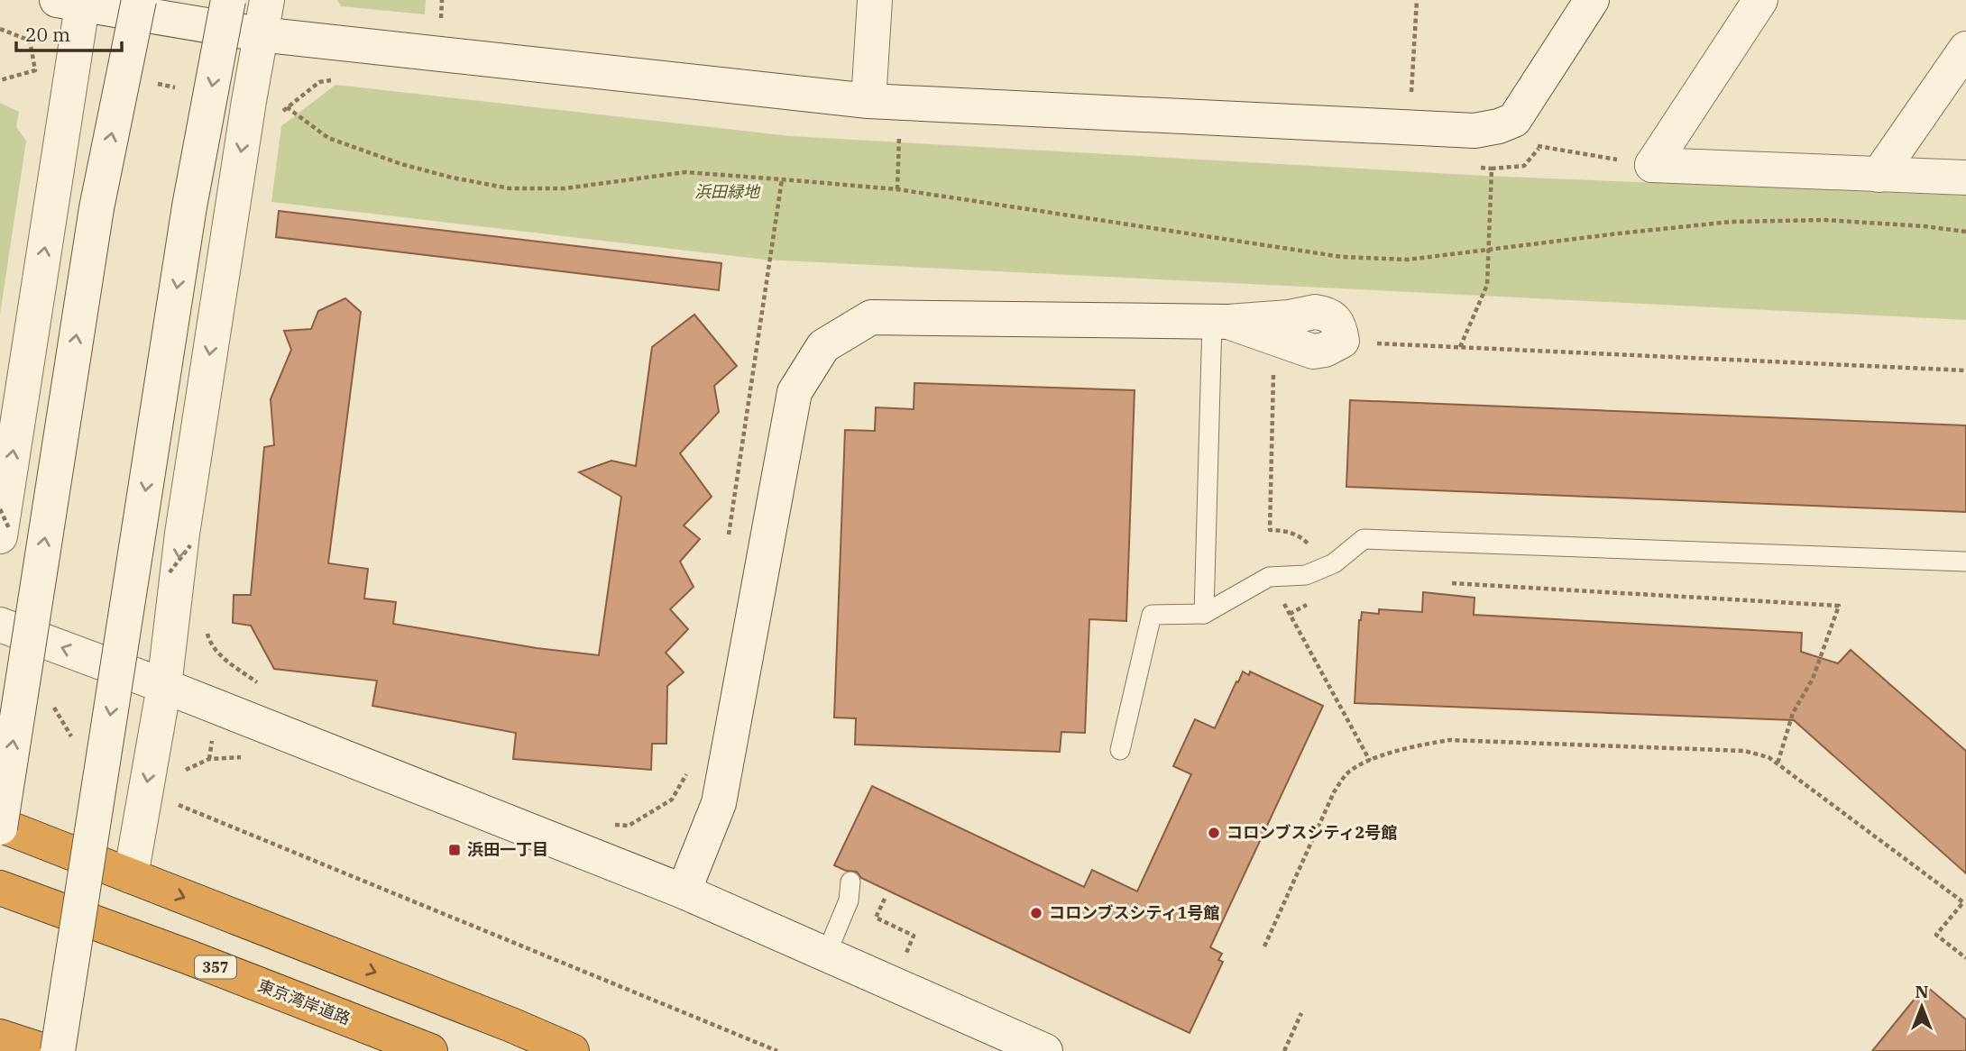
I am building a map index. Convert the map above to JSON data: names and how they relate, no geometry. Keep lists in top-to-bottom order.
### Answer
{
  "streets": {
    "highway": ["357", "東京湾岸道路"]
  },
  "parks": ["浜田緑地"],
  "places": {
    "other": ["コロンブスシティ2号館", "コロンブスシティ1号館"],
    "transit": ["浜田一丁目"]
  },
  "scale_bar": "20 m",
  "north": "top"
}
